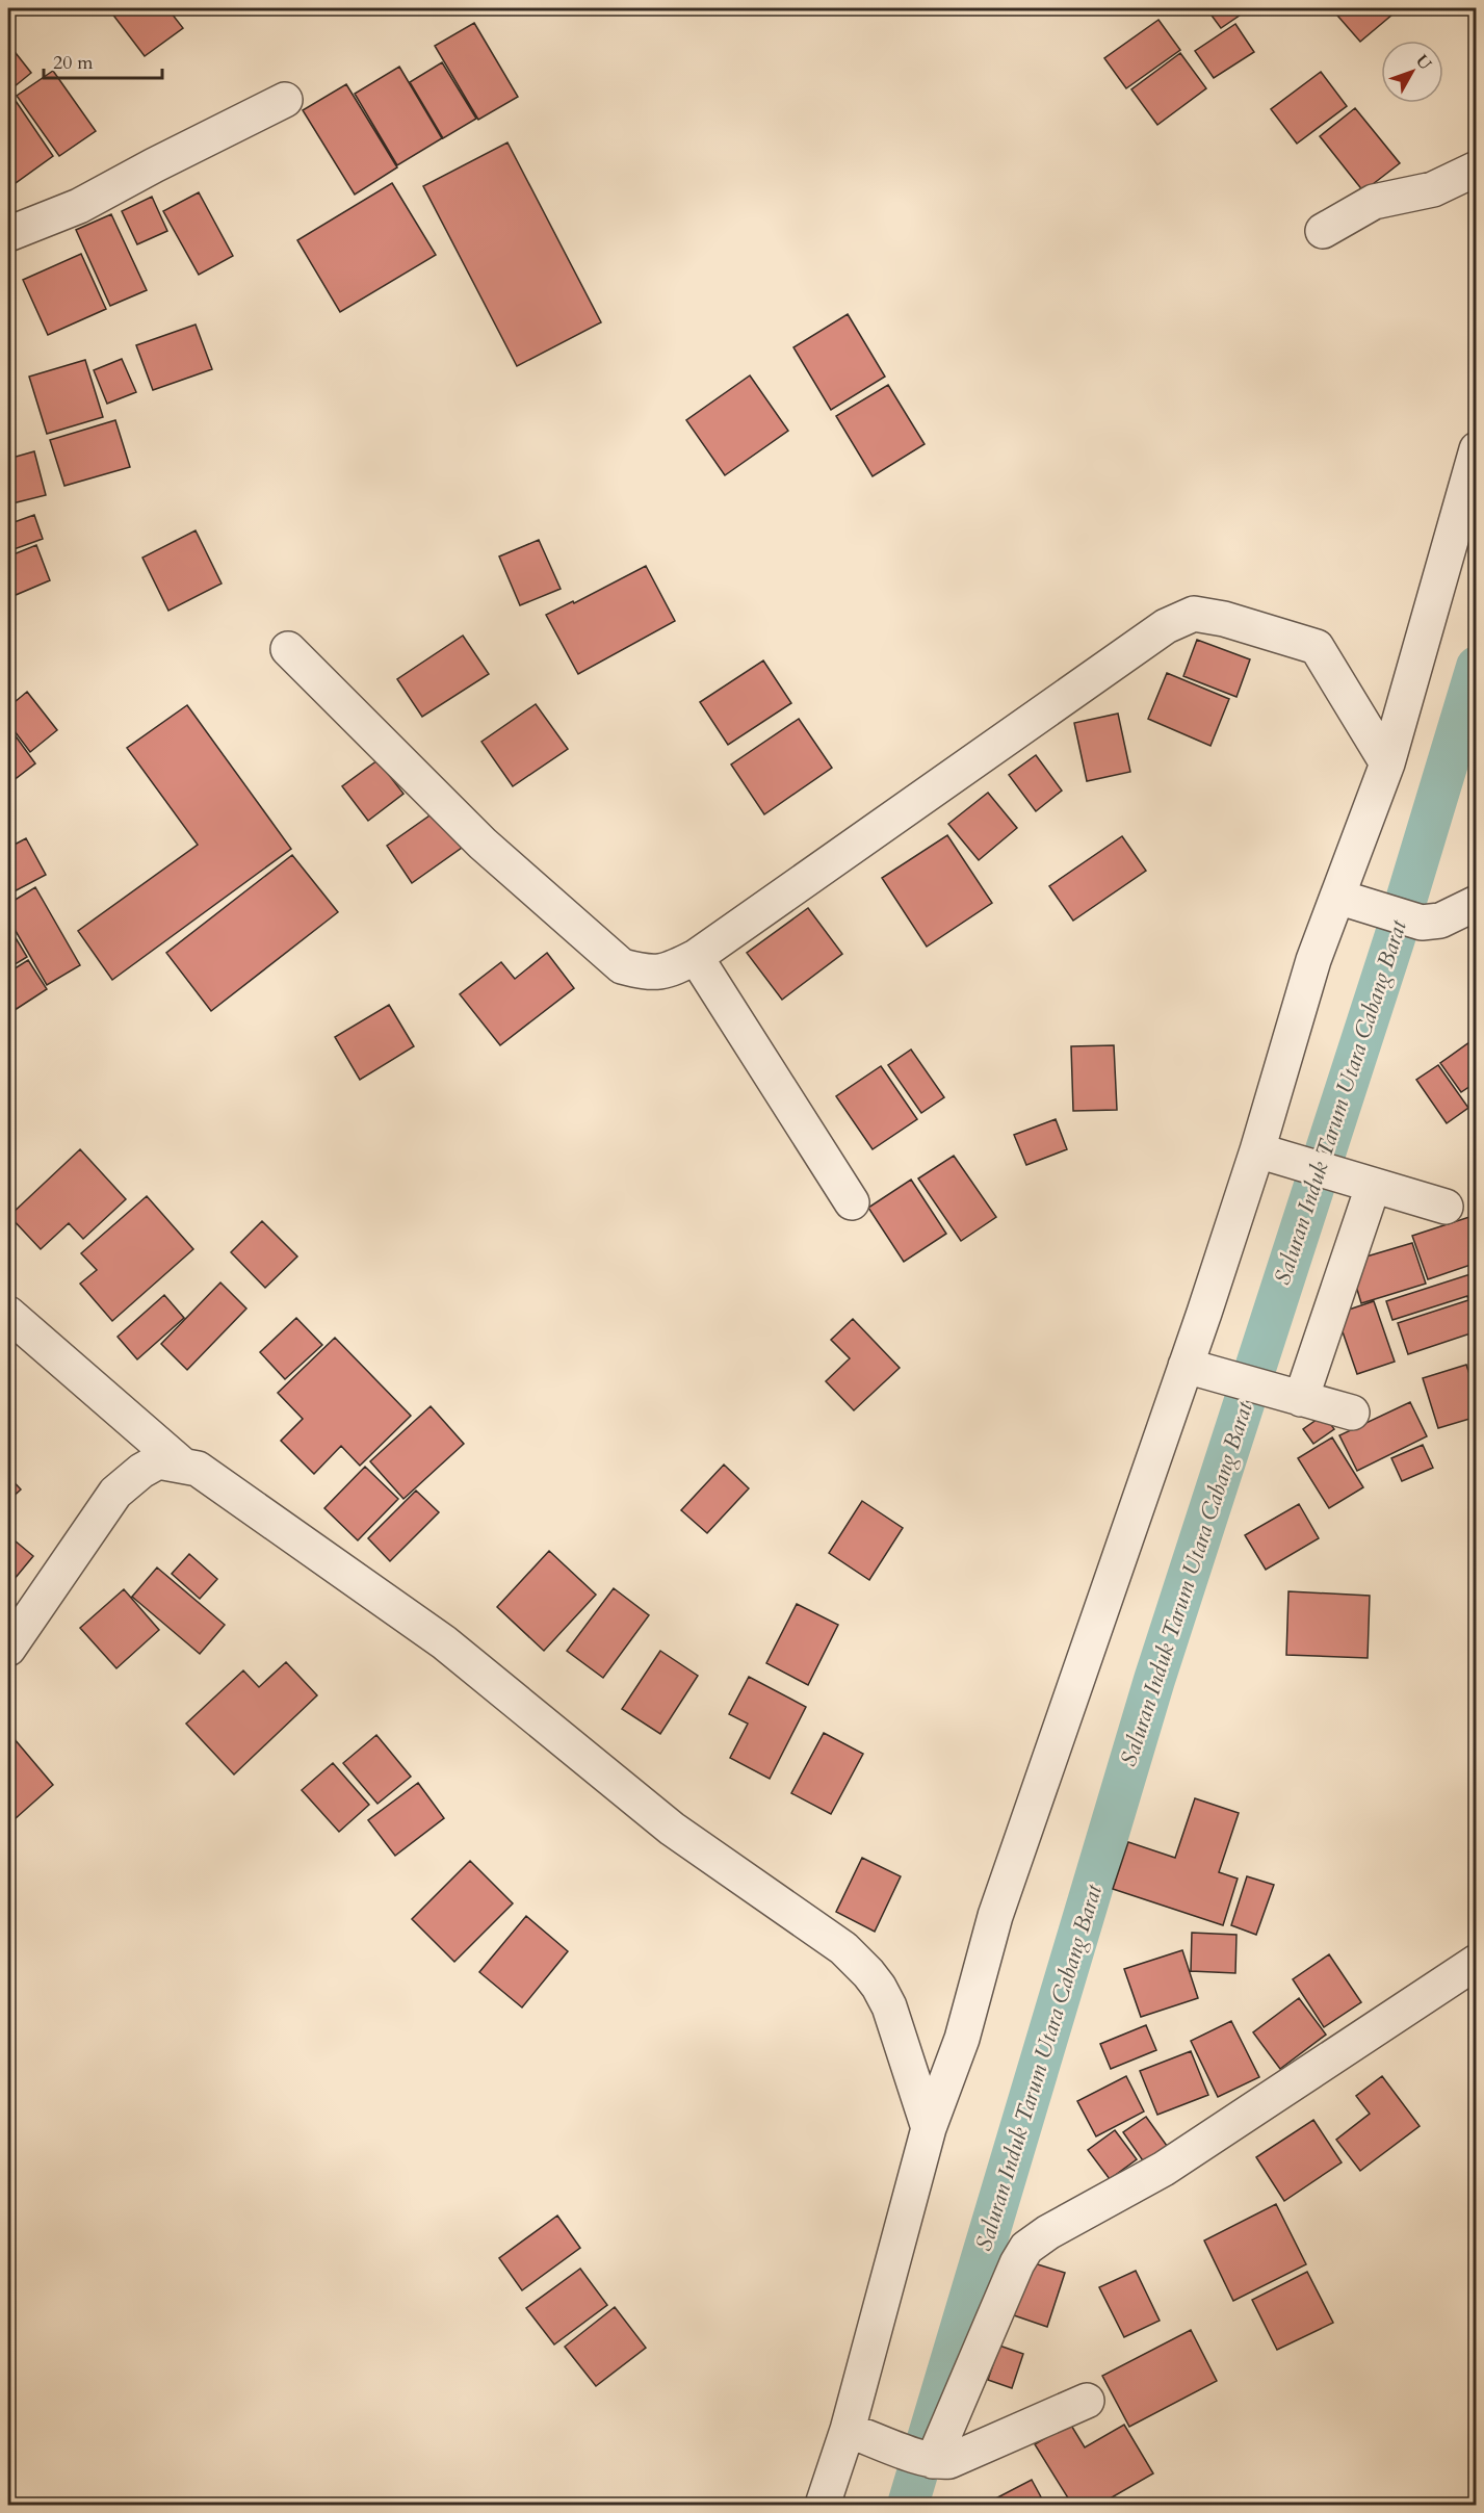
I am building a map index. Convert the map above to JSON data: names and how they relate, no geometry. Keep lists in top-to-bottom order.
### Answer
{
  "water": ["Saluran Induk Tarum Utara Cabang Barat"],
  "scale_bar": "20 m",
  "north": "top right"
}
